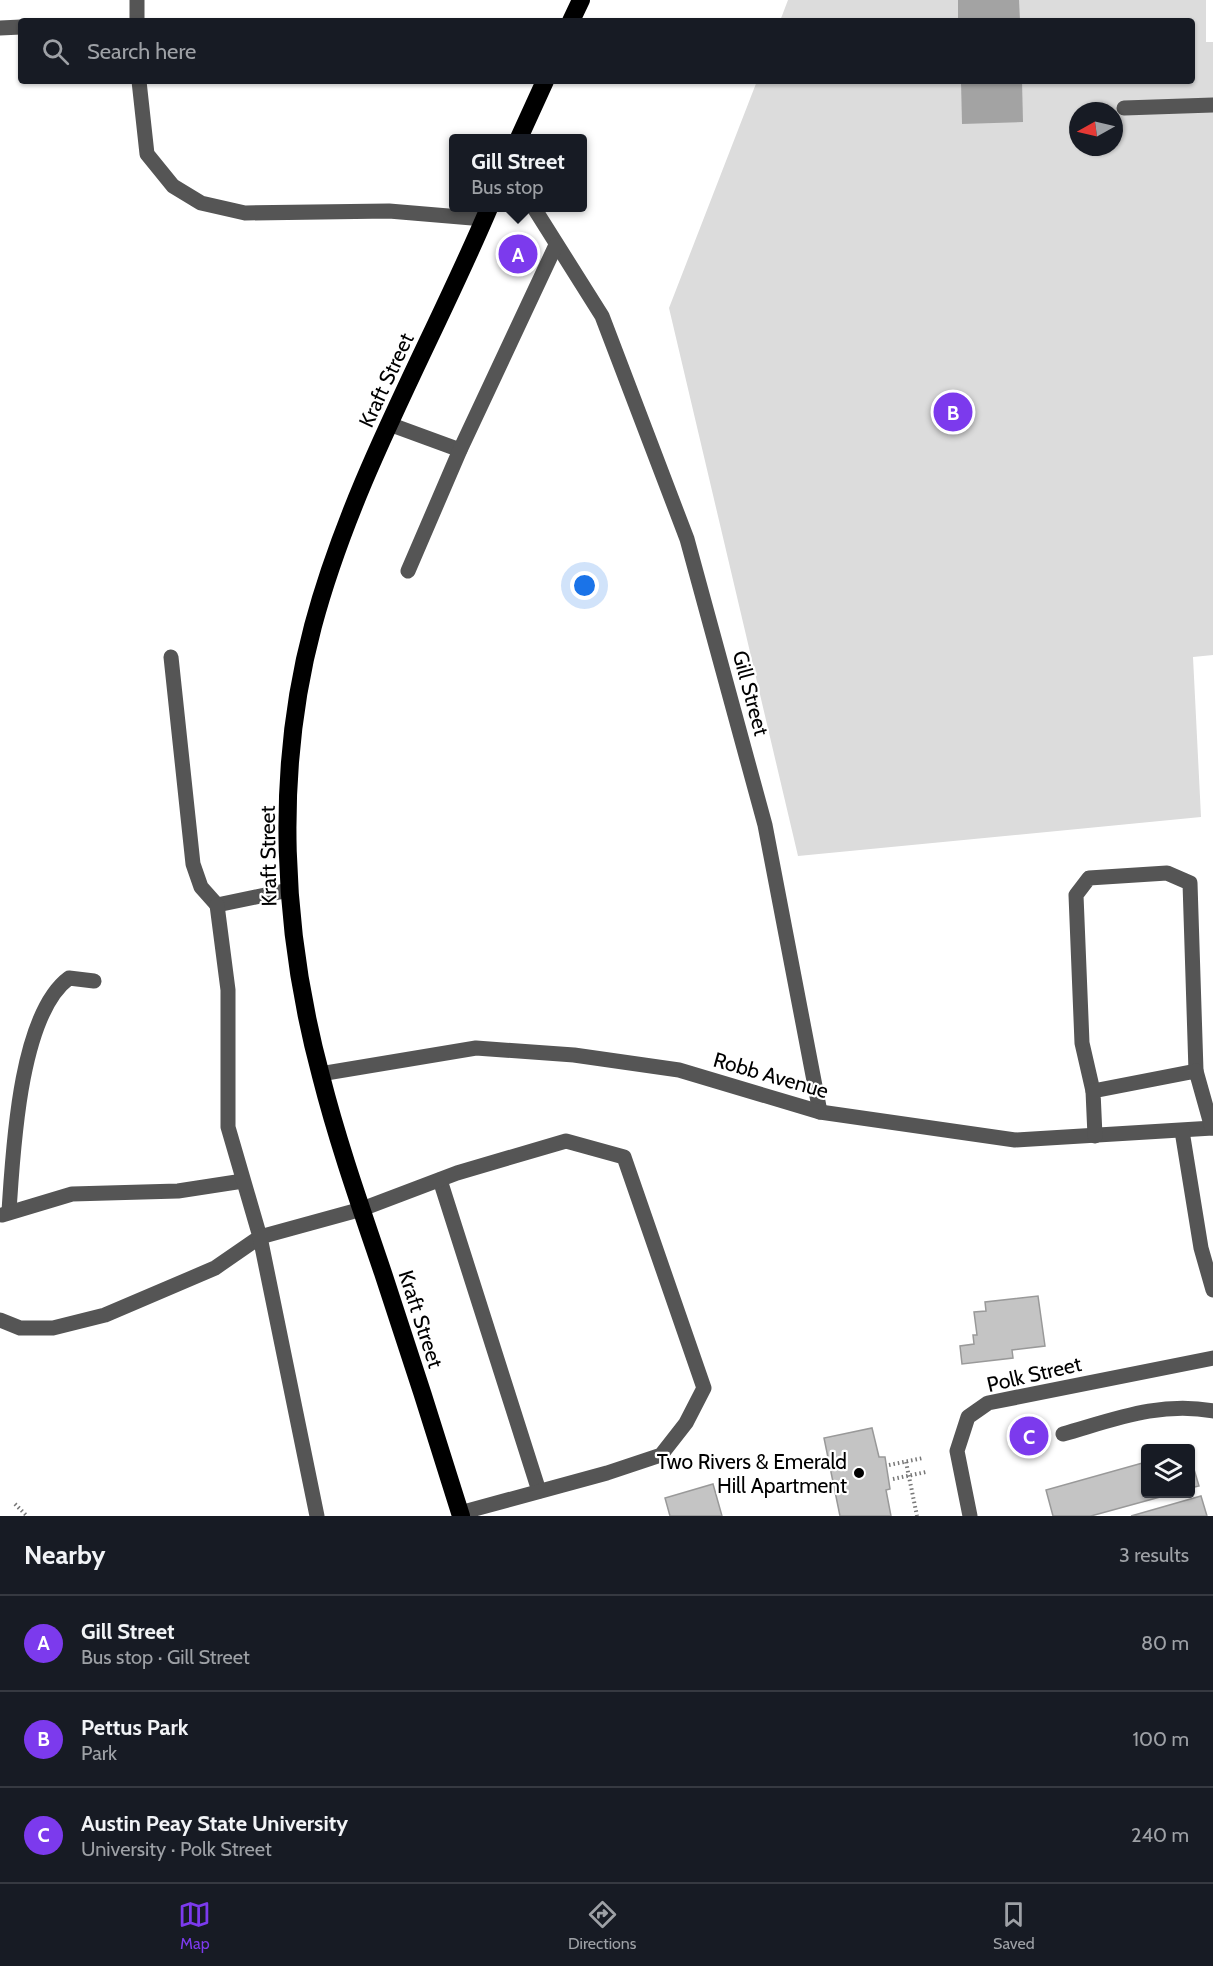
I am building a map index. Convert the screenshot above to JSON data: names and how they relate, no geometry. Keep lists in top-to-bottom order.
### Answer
{
  "streets": {
    "highway": ["Kraft Street"],
    "street": ["Gill Street", "Robb Avenue", "Polk Street"]
  },
  "crossings": [
    ["Kraft Street", "Robb Avenue"],
    ["Gill Street", "Robb Avenue"]
  ],
  "places": ["Two Rivers & Emerald Hill Apartment"],
  "north": "left",
  "page": {
    "search": "Search here",
    "popup": ["Gill Street", "Bus stop"],
    "pins": ["A", "B", "C"],
    "heading": ["Nearby", "3 results"],
    "list": [
      {
        "mark": "A",
        "name": "Gill Street",
        "note": "Bus stop · Gill Street",
        "value": "80 m"
      },
      {
        "mark": "B",
        "name": "Pettus Park",
        "note": "Park",
        "value": "100 m"
      },
      {
        "mark": "C",
        "name": "Austin Peay State University",
        "note": "University · Polk Street",
        "value": "240 m"
      }
    ],
    "nav": ["Map", "Directions", "Saved"]
  }
}
